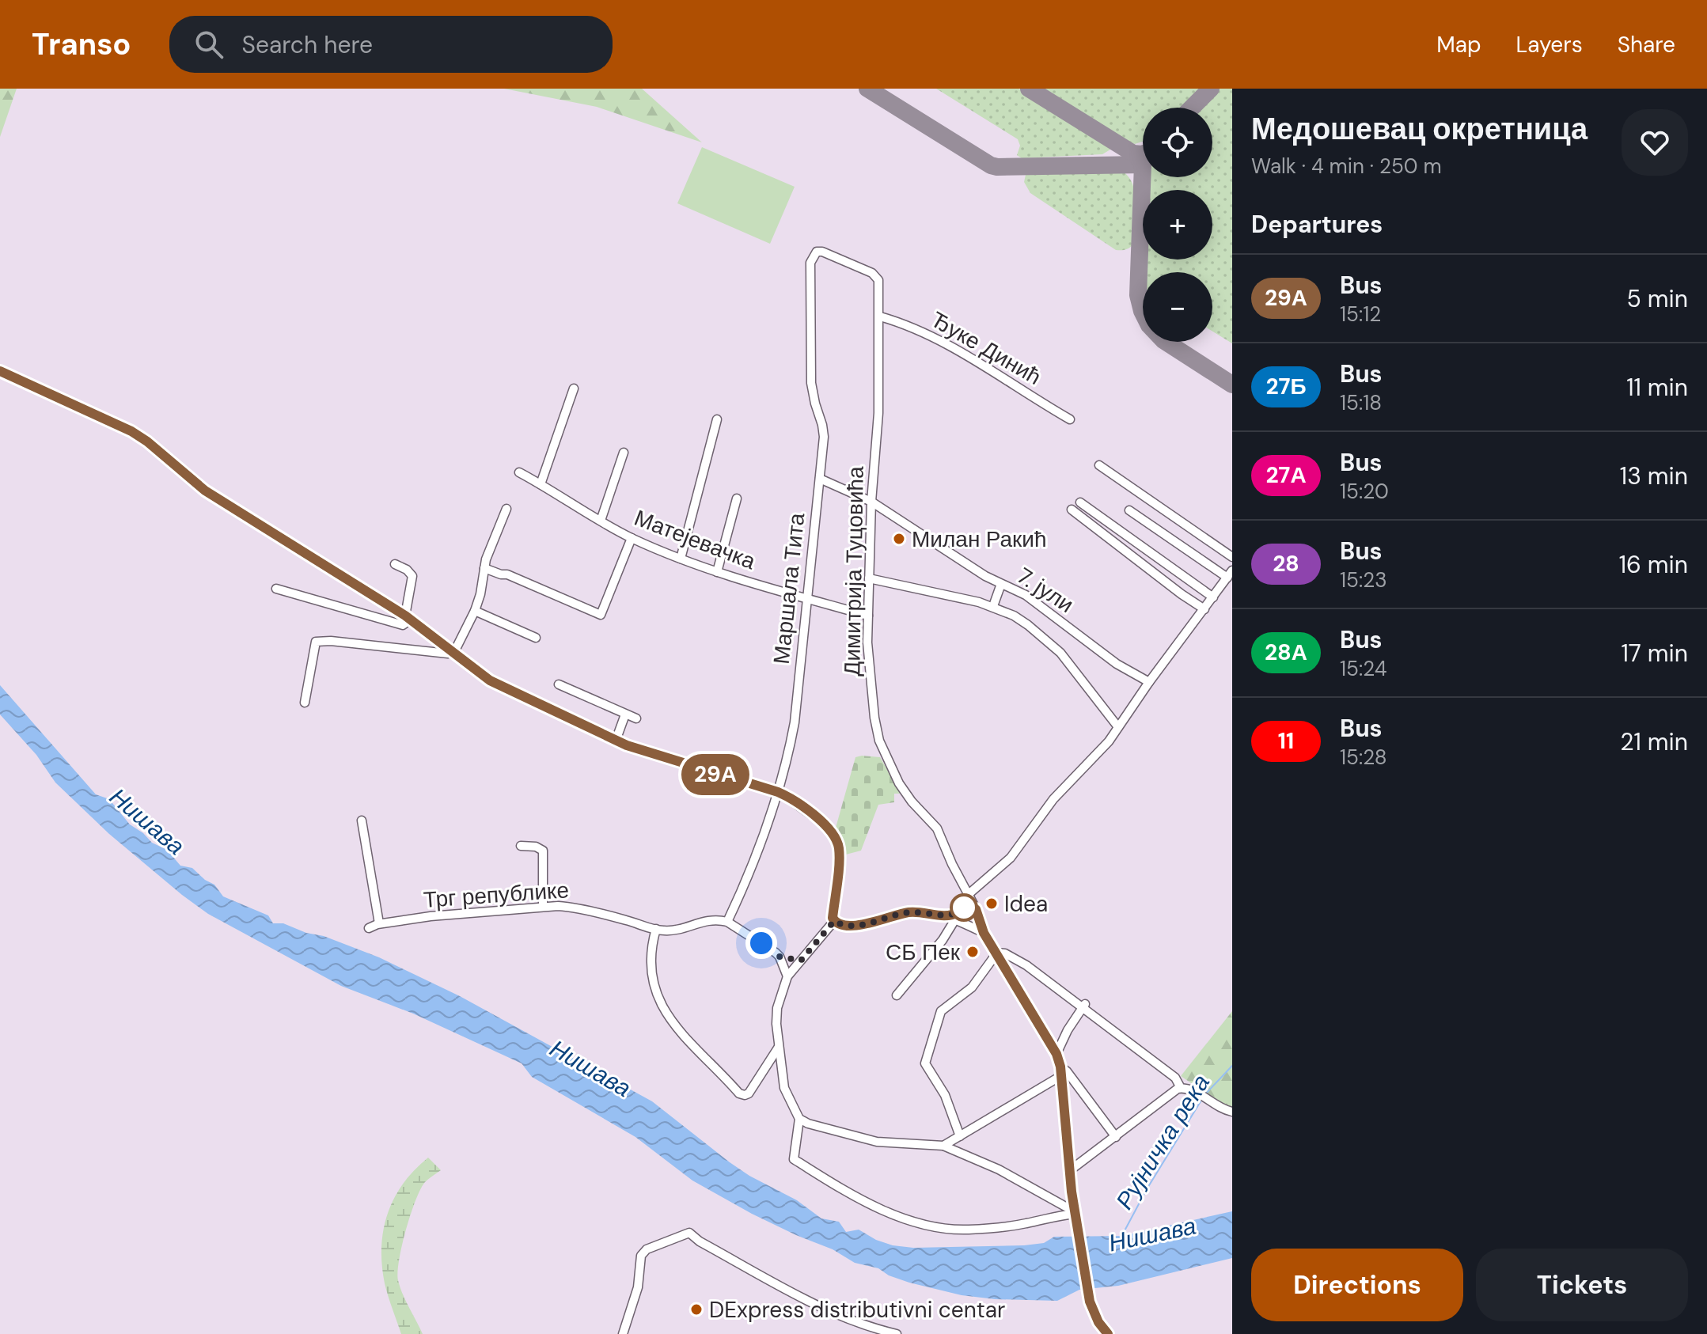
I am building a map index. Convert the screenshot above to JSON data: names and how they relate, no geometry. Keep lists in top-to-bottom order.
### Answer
{
  "streets": {
    "street": [
      "Ђуке Динић",
      "Матејевачка",
      "Димитрија Туцовића",
      "Маршала Тита",
      "7. јули",
      "Трг републике"
    ]
  },
  "crossings": [
    ["Ђуке Динић", "Димитрија Туцовића"],
    ["Матејевачка", "Димитрија Туцовића"],
    ["Матејевачка", "Маршала Тита"],
    ["Димитрија Туцовића", "Маршала Тита"],
    ["Димитрија Туцовића", "7. јули"],
    ["Маршала Тита", "7. јули"],
    ["Маршала Тита", "Трг републике"]
  ],
  "water": ["Нишава", "Рујничка река"],
  "places": [
    "Милан Ракић",
    "Idea",
    "СБ Пек",
    "DExpress distributivni centar"
  ],
  "lines": ["bus line 29А"],
  "page": {
    "header": "Transo",
    "search": "Search here",
    "nav": ["Map", "Layers", "Share"],
    "on_map": "29А",
    "heading": [
      ["Медошевац окретница", "Walk · 4 min · 250 m"],
      "Departures"
    ],
    "map_buttons": ["+", "−"],
    "list": [
      {
        "mark": "29А",
        "name": "Bus",
        "note": "15:12",
        "value": "5 min"
      },
      {
        "mark": "27Б",
        "name": "Bus",
        "note": "15:18",
        "value": "11 min"
      },
      {
        "mark": "27А",
        "name": "Bus",
        "note": "15:20",
        "value": "13 min"
      },
      {
        "mark": "28",
        "name": "Bus",
        "note": "15:23",
        "value": "16 min"
      },
      {
        "mark": "28А",
        "name": "Bus",
        "note": "15:24",
        "value": "17 min"
      },
      {
        "mark": "11",
        "name": "Bus",
        "note": "15:28",
        "value": "21 min"
      }
    ],
    "buttons": ["Directions", "Tickets"]
  }
}
